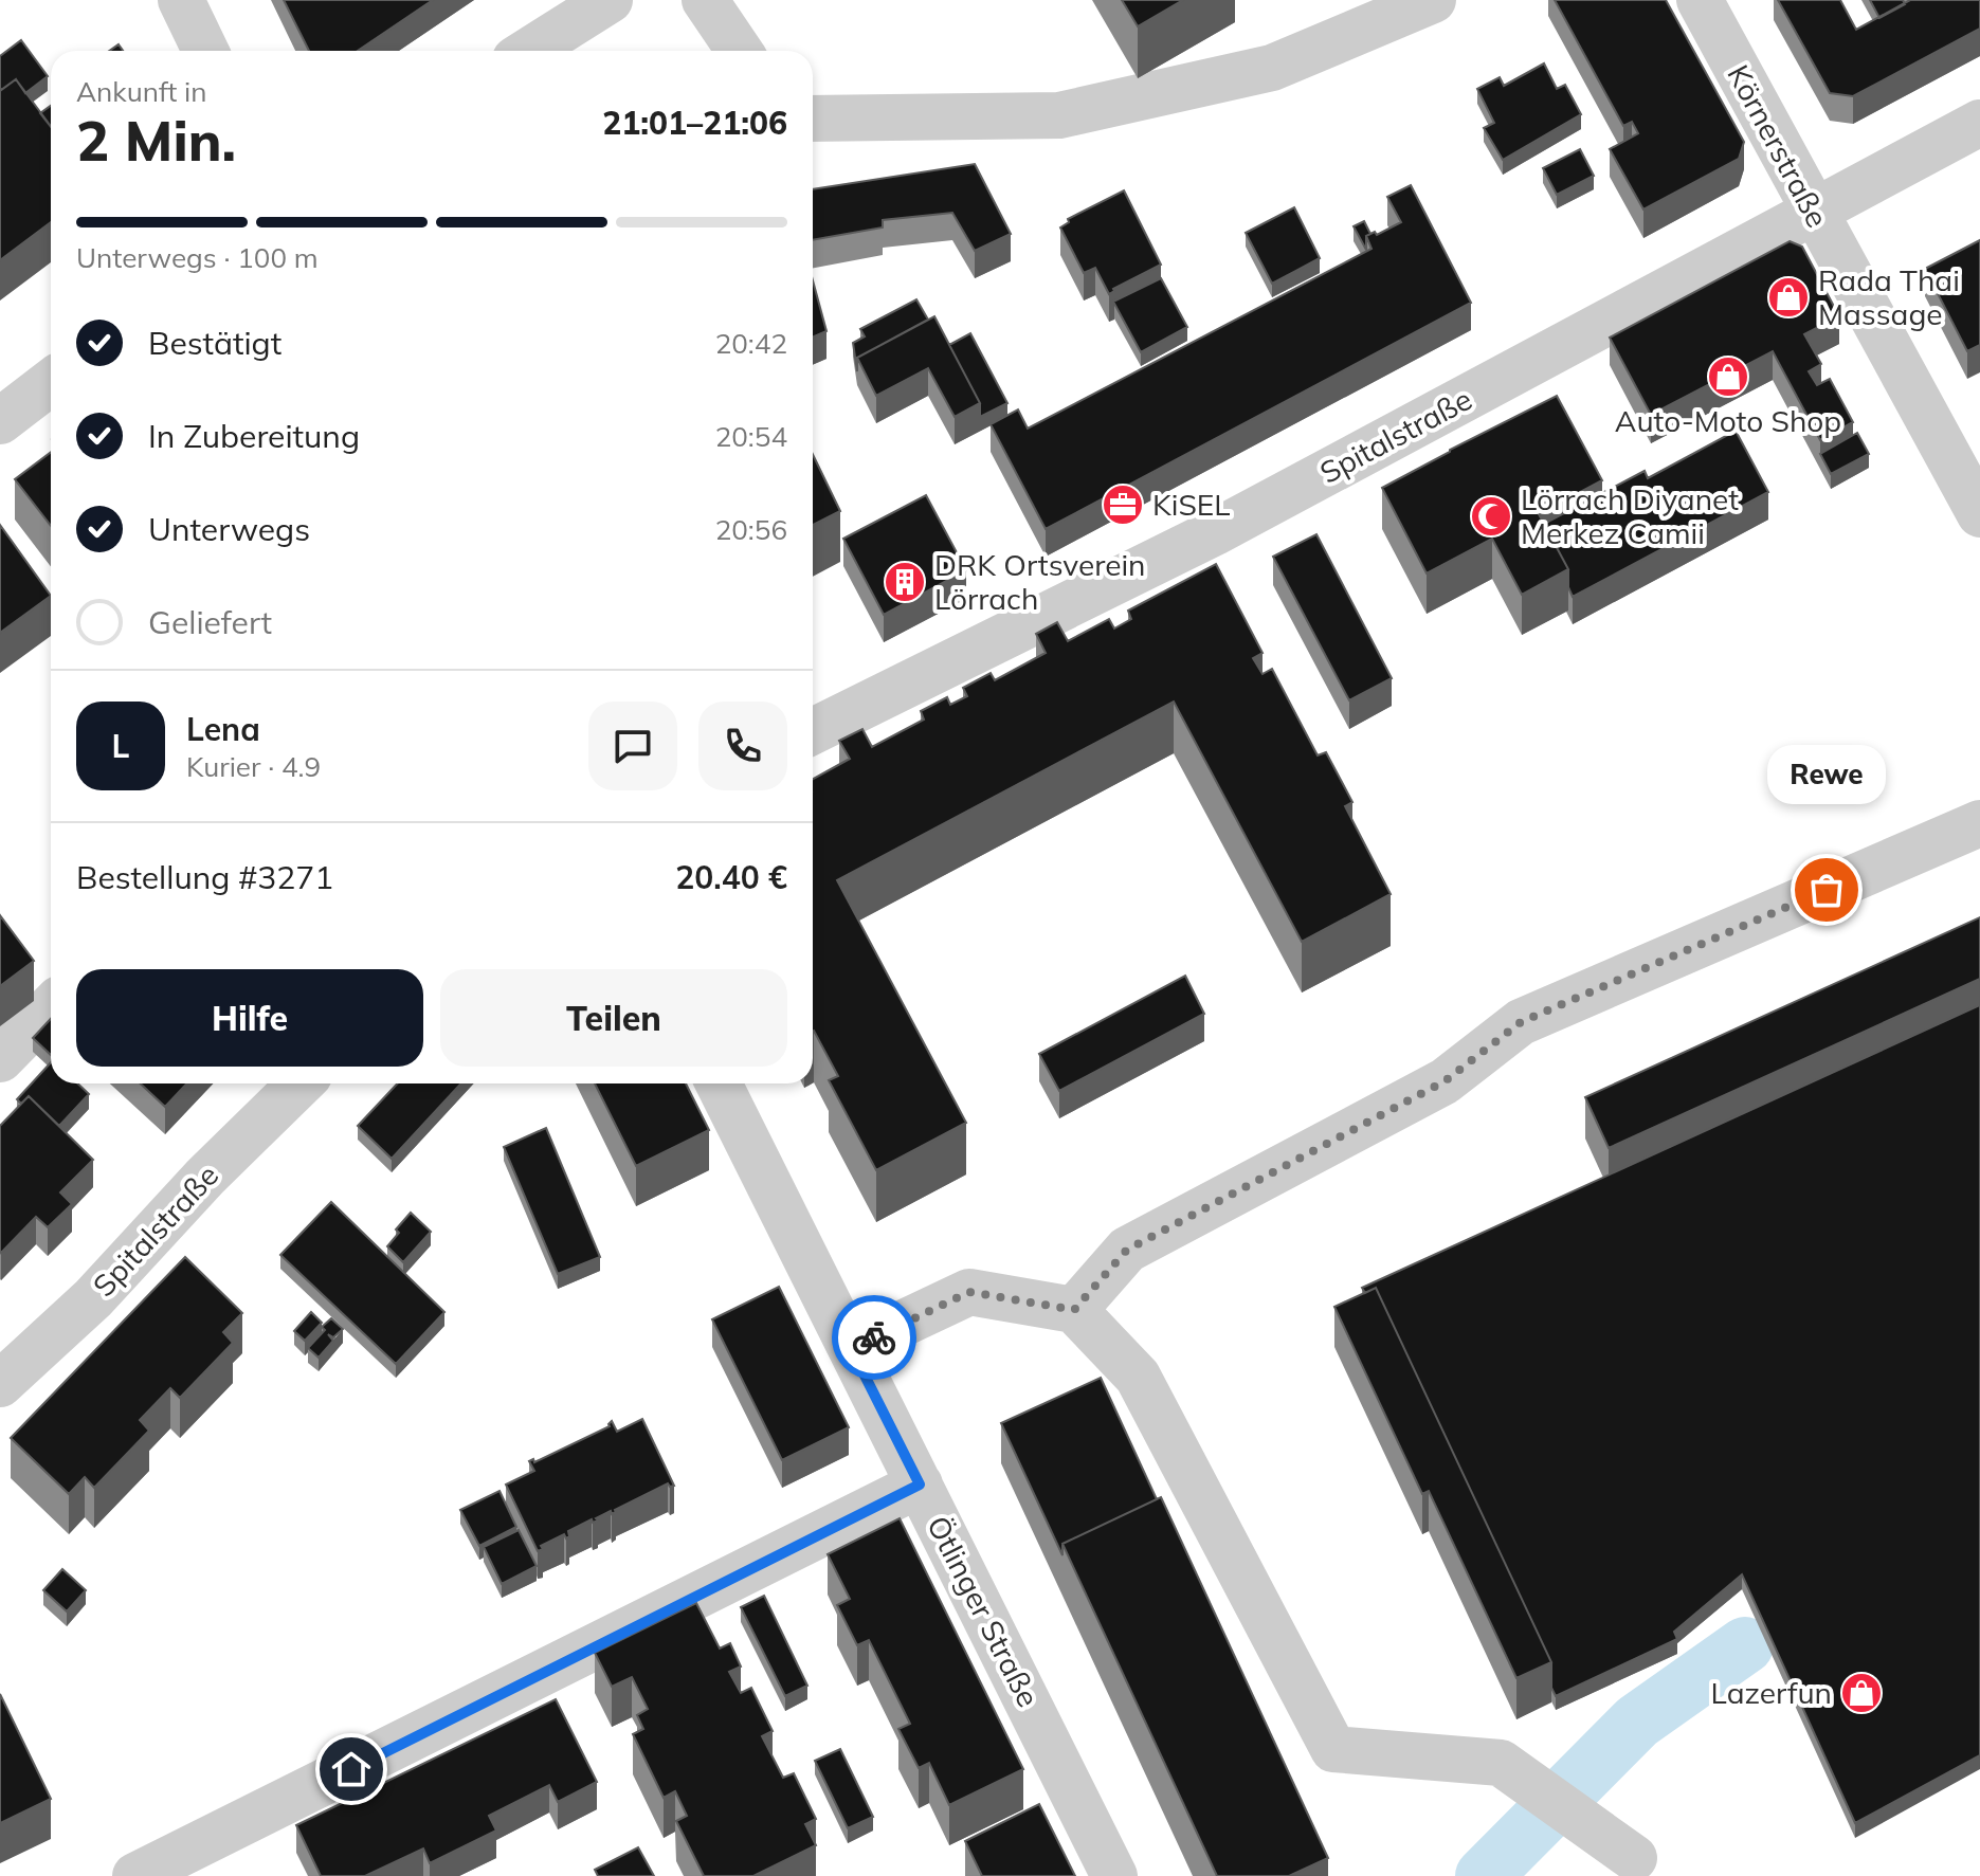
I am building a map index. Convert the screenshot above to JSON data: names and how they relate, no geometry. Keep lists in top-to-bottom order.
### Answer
{
  "streets": {
    "street": ["Körnerstraße", "Spitalstraße", "Ötlinger Straße"]
  },
  "crossings": [
    ["Körnerstraße", "Spitalstraße"]
  ],
  "places": {
    "shop": ["Rada Thai Massage", "Auto-Moto Shop", "Lazerfun"],
    "office": ["KiSEL"],
    "mosque": ["Lörrach Diyanet Merkez Camii"],
    "building": ["DRK Ortsverein Lörrach"],
    "other": ["Rewe"]
  },
  "page": {
    "heading": ["2 Min.", "Ankunft in", "21:01–21:06"],
    "panel": [
      "Lena",
      "Kurier · 4.9",
      "Bestellung #3271",
      "20.40 €"
    ],
    "bar": "Unterwegs · 100 m",
    "list": [
      ["Bestätigt", "20:42"],
      ["In Zubereitung", "20:54"],
      ["Unterwegs", "20:56"],
      "Geliefert"
    ],
    "round": "L",
    "bubble": "Rewe",
    "buttons": ["Hilfe", "Teilen"]
  }
}
